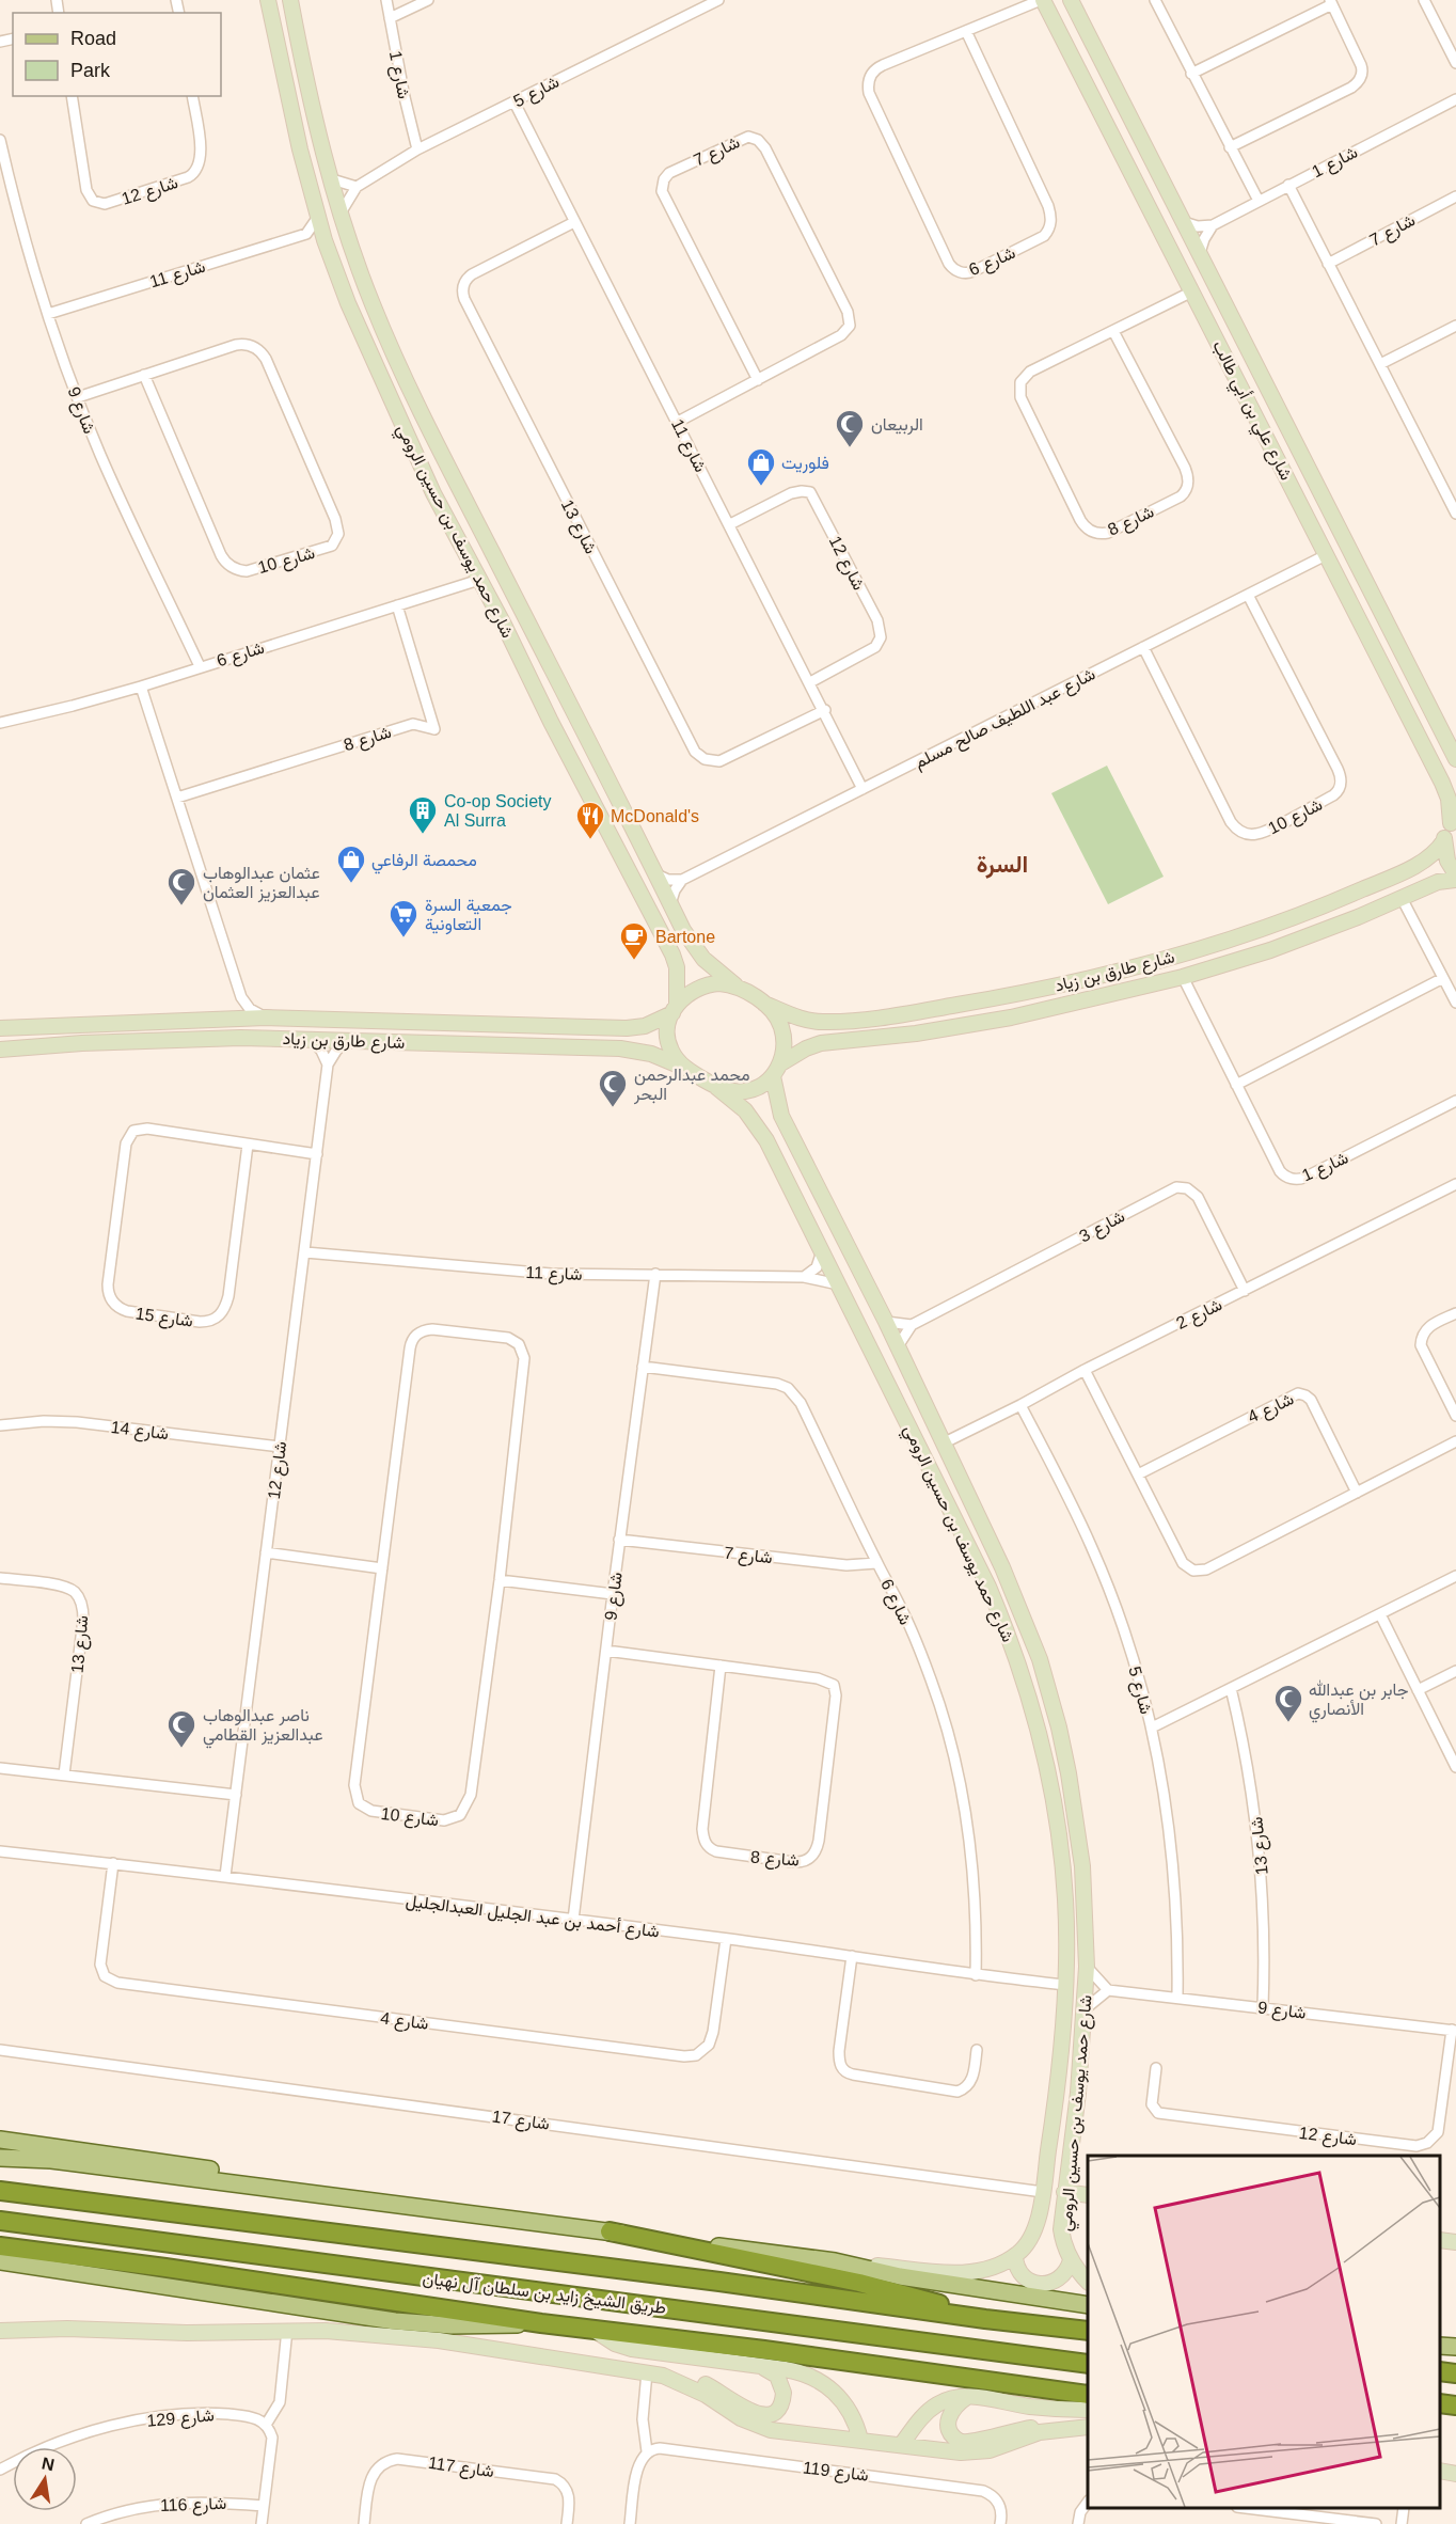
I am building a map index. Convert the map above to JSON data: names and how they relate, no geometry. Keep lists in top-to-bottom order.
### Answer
{
  "streets": {
    "highway": ["طريق الشيخ زايد بن سلطان آل نهيان"],
    "street": [
      "شارع 1",
      "شارع 5",
      "شارع 7",
      "شارع 12",
      "شارع 6",
      "شارع 11",
      "شارع 9",
      "شارع علي بن أبي طالب",
      "شارع 8",
      "شارع 13",
      "شارع حمد يوسف بن حسين الرومي",
      "شارع 10",
      "شارع عبد اللطيف صالح مسلم",
      "شارع طارق بن زياد",
      "شارع 3",
      "شارع 2",
      "شارع 15",
      "شارع 4",
      "شارع 14",
      "شارع أحمد بن عبد الجليل العبدالجليل",
      "شارع 17",
      "شارع 129",
      "شارع 117",
      "شارع 119",
      "شارع 116"
    ]
  },
  "crossings": [
    ["شارع 1", "شارع 5"],
    ["شارع 1", "شارع طارق بن زياد"],
    ["شارع 5", "شارع 11"],
    ["شارع 5", "شارع 9"],
    ["شارع 5", "شارع حمد يوسف بن حسين الرومي"],
    ["شارع 5", "شارع 2"],
    ["شارع 7", "شارع 6"],
    ["شارع 7", "شارع 11"],
    ["شارع 7", "شارع 9"],
    ["شارع 12", "شارع 11"],
    ["شارع 12", "شارع 9"],
    ["شارع 12", "شارع 15"],
    ["شارع 12", "شارع 14"],
    ["شارع 12", "شارع أحمد بن عبد الجليل العبدالجليل"],
    ["شارع 6", "شارع 9"],
    ["شارع 6", "شارع علي بن أبي طالب"],
    ["شارع 6", "شارع 8"],
    ["شارع 6", "شارع حمد يوسف بن حسين الرومي"],
    ["شارع 6", "شارع أحمد بن عبد الجليل العبدالجليل"],
    ["شارع 11", "شارع 9"],
    ["شارع 11", "شارع 13"],
    ["شارع 11", "شارع حمد يوسف بن حسين الرومي"],
    ["شارع 11", "شارع عبد اللطيف صالح مسلم"],
    ["شارع 9", "شارع 8"],
    ["شارع 9", "شارع 13"],
    ["شارع 9", "شارع 10"],
    ["شارع 9", "شارع أحمد بن عبد الجليل العبدالجليل"],
    ["شارع علي بن أبي طالب", "شارع 8"],
    ["شارع علي بن أبي طالب", "شارع عبد اللطيف صالح مسلم"],
    ["شارع حمد يوسف بن حسين الرومي", "شارع طارق بن زياد"],
    ["شارع حمد يوسف بن حسين الرومي", "شارع 2"],
    ["شارع حمد يوسف بن حسين الرومي", "شارع أحمد بن عبد الجليل العبدالجليل"],
    ["شارع حمد يوسف بن حسين الرومي", "شارع 17"],
    ["شارع 10", "شارع عبد اللطيف صالح مسلم"],
    ["شارع 3", "شارع 2"],
    ["شارع 4", "شارع أحمد بن عبد الجليل العبدالجليل"]
  ],
  "districts": ["السرة"],
  "places": {
    "mosque": [
      "الربيعان",
      "عثمان عبدالوهاب عبدالعزيز العثمان",
      "محمد عبدالرحمن البحر",
      "جابر بن عبدالله الأنصاري",
      "ناصر عبدالوهاب عبدالعزيز القطامي"
    ],
    "shop": ["فلوريت", "محمصة الرفاعي"],
    "building": ["Co-op Society Al Surra"],
    "restaurant": ["McDonald's"],
    "supermarket": ["جمعية السرة التعاونية"],
    "cafe": ["Bartone"]
  },
  "legend": ["Road", "Park"],
  "north": "top"
}
